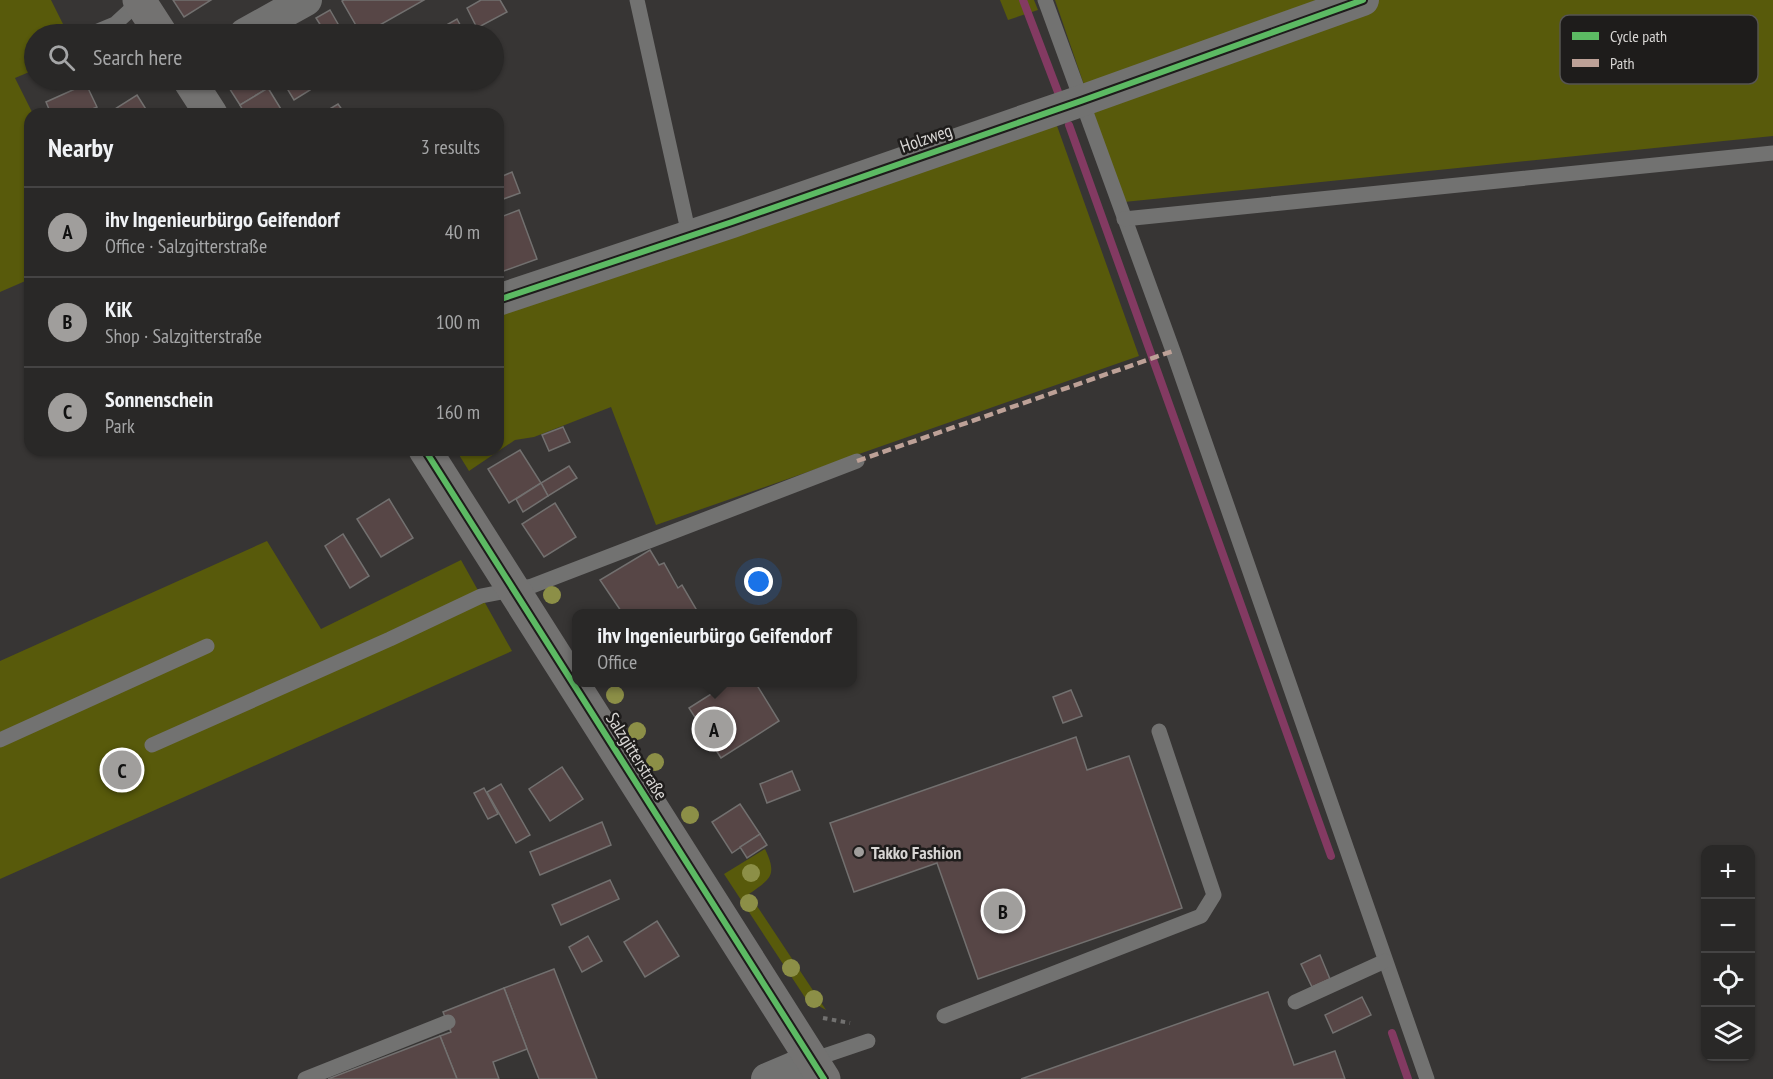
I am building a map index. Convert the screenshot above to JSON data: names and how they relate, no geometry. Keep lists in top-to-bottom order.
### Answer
{
  "streets": {
    "main road": ["Salzgitterstraße"],
    "street": ["Holzweg"]
  },
  "places": ["Takko Fashion"],
  "legend": ["Cycle path", "Path"],
  "page": {
    "search": "Search here",
    "heading": ["Nearby", "3 results"],
    "list": [
      {
        "mark": "A",
        "name": "ihv Ingenieurbürgo Geifendorf",
        "note": "Office · Salzgitterstraße",
        "value": "40 m"
      },
      {
        "mark": "B",
        "name": "KiK",
        "note": "Shop · Salzgitterstraße",
        "value": "100 m"
      },
      {
        "mark": "C",
        "name": "Sonnenschein",
        "note": "Park",
        "value": "160 m"
      }
    ],
    "popup": ["ihv Ingenieurbürgo Geifendorf", "Office"],
    "pins": ["A", "C", "B"],
    "map_buttons": ["+", "−"]
  }
}
